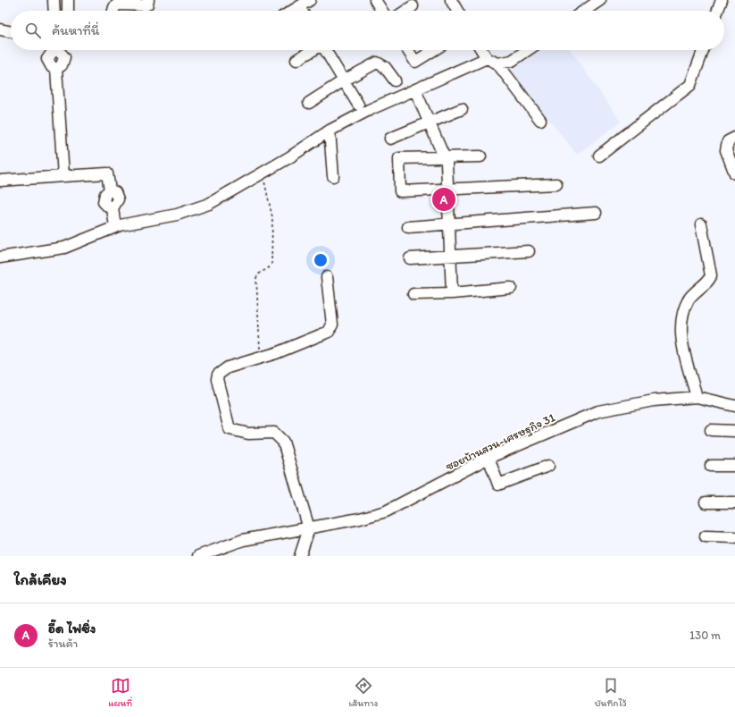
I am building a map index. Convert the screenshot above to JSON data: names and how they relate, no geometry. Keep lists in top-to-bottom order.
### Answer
{
  "streets": {
    "street": ["ซอยบ้านสวน-เศรษฐกิจ 31"]
  },
  "page": {
    "search": "ค้นหาที่นี่",
    "pins": "A",
    "heading": "ใกล้เคียง",
    "list": [
      {
        "mark": "A",
        "name": "อี๊ด ไฟซิ่ง",
        "note": "ร้านค้า",
        "value": "130 m"
      }
    ],
    "nav": ["แผนที่", "เส้นทาง", "บันทึกไว้"]
  }
}
